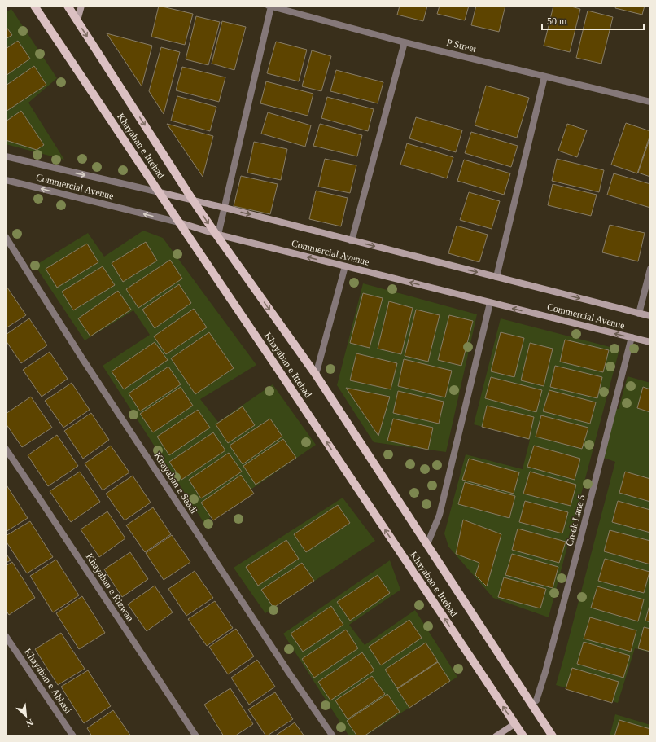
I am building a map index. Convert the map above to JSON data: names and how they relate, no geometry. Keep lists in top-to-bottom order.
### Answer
{
  "streets": {
    "main road": ["Khayaban e Ittehad", "Commercial Avenue"],
    "street": [
      "P Street",
      "Khayaban e Saadi",
      "Creek Lane 5",
      "Khayaban e Rizwan",
      "Khayaban e Abbasi"
    ]
  },
  "crossings": [
    ["Khayaban e Ittehad", "Commercial Avenue"],
    ["Khayaban e Ittehad", "Creek Lane 5"],
    ["Commercial Avenue", "Creek Lane 5"]
  ],
  "scale_bar": "50 m",
  "north": "bottom right"
}
